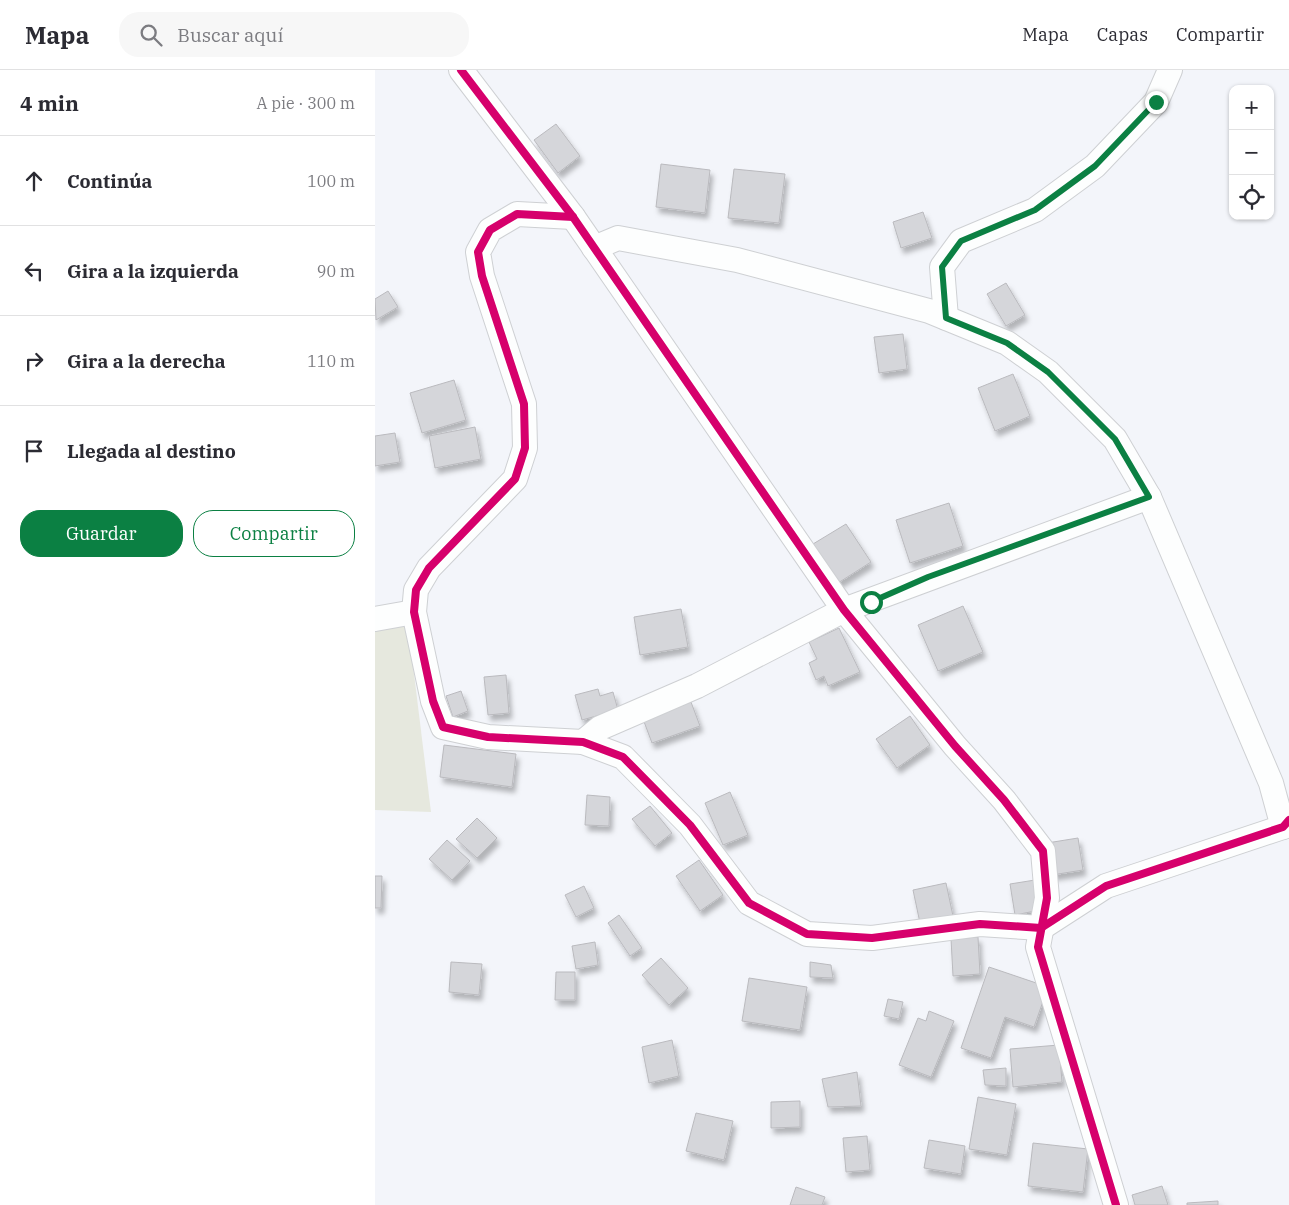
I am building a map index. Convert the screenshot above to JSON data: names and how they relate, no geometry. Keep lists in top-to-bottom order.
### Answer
{
  "page": {
    "header": "Mapa",
    "search": "Buscar aquí",
    "nav": ["Mapa", "Capas", "Compartir"],
    "heading": ["4 min", "A pie · 300 m"],
    "map_buttons": ["+", "−"],
    "list": [
      ["Continúa", "100 m"],
      ["Gira a la izquierda", "90 m"],
      ["Gira a la derecha", "110 m"],
      "Llegada al destino"
    ],
    "buttons": ["Guardar", "Compartir"]
  }
}
